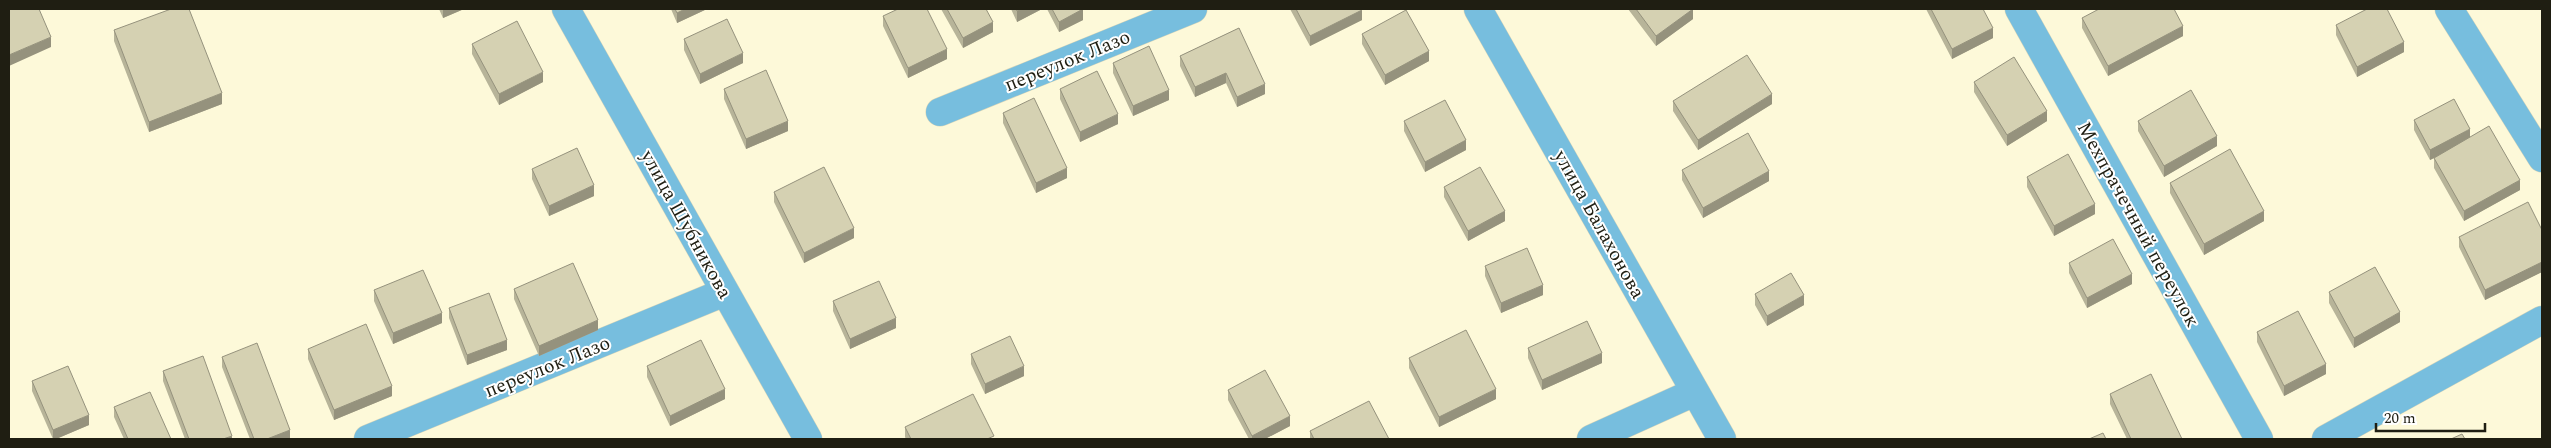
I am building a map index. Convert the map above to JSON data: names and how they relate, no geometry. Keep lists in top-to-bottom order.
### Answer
{
  "streets": {
    "street": [
      "переулок Лазо",
      "улица Шубникова",
      "улица Балахонова",
      "Мехпрачечный переулок"
    ]
  },
  "crossings": [
    ["переулок Лазо", "улица Шубникова"]
  ],
  "scale_bar": "20 m"
}
